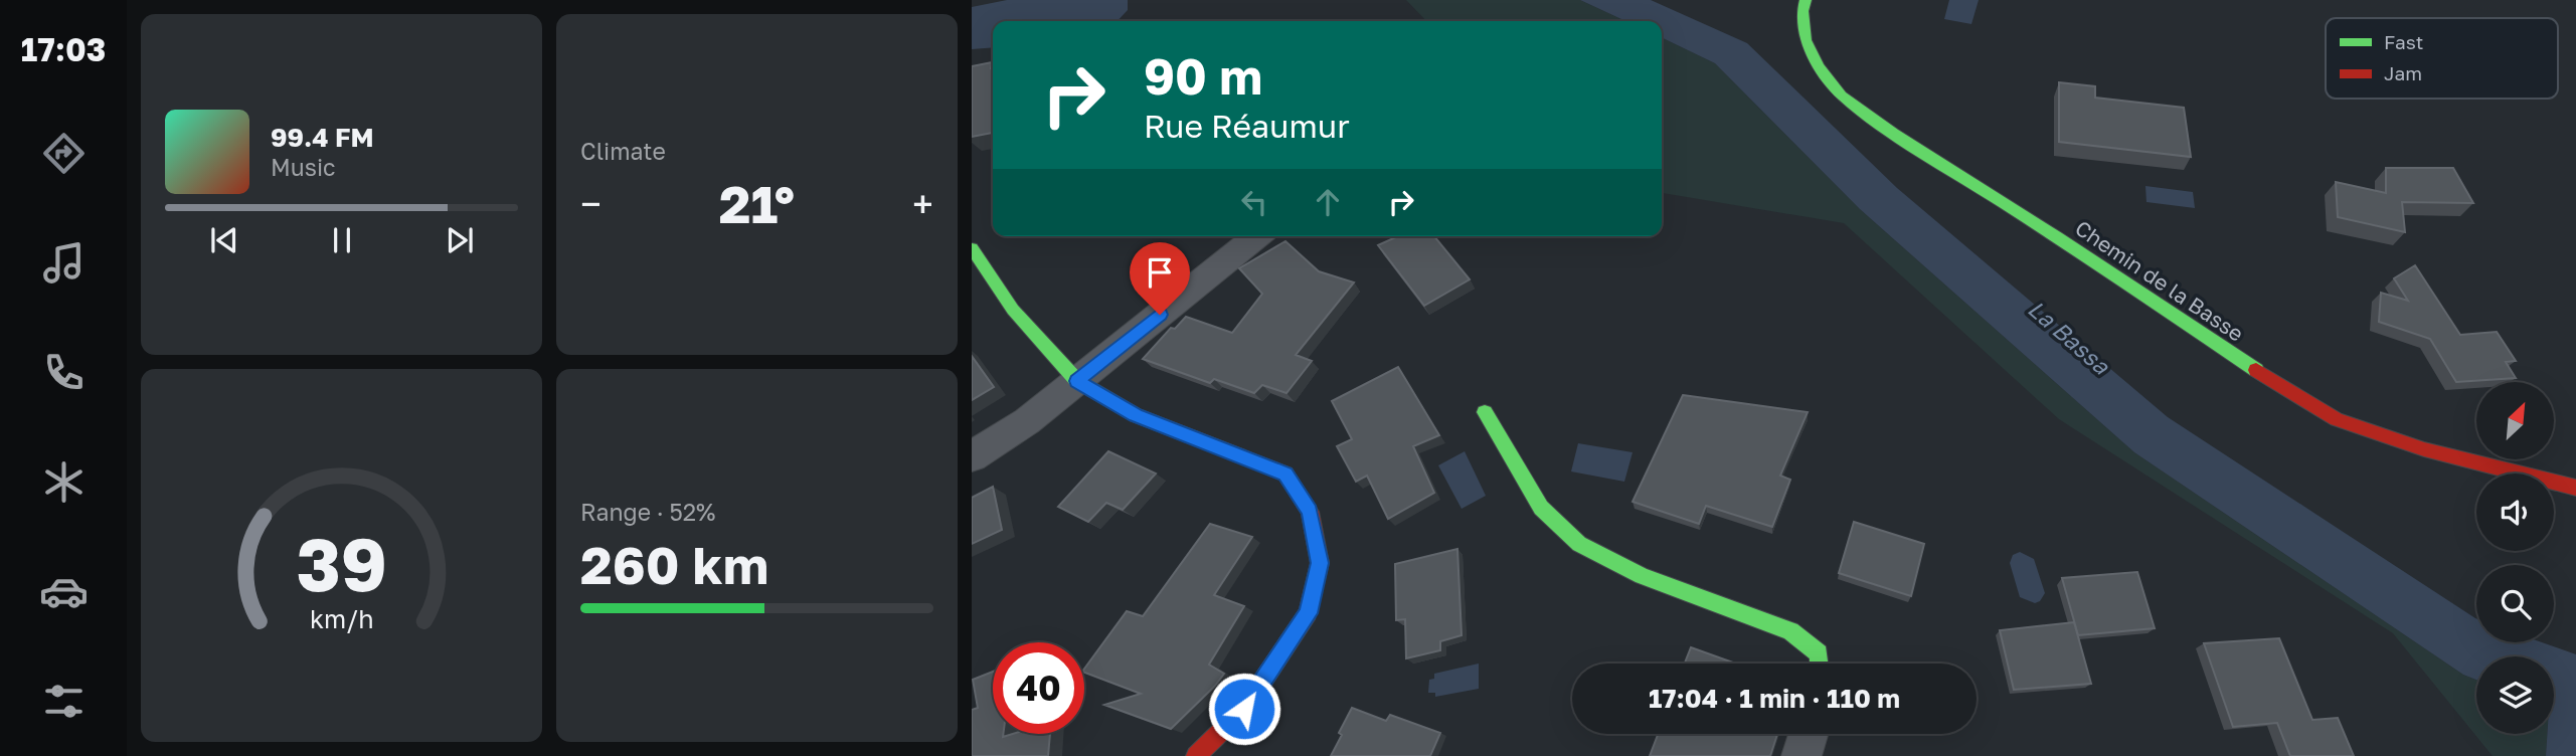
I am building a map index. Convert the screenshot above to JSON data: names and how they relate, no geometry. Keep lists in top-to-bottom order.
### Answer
{
  "streets": {
    "street": ["Chemin de la Basse"]
  },
  "water": ["La Bassa"],
  "legend": ["Fast", "Jam"],
  "north": "top right",
  "page": {
    "tabs": "17:03",
    "tile": [
      "Climate",
      ["Range · 52%", "260 km"]
    ],
    "turn": ["90 m", "Rue Réaumur"],
    "song": ["99.4 FM", "Music"],
    "heat": ["−", "21°", "+"],
    "limit": "40",
    "trip": "17:04 · 1 min · 110 m",
    "gauge": ["39", "km/h"]
  }
}
